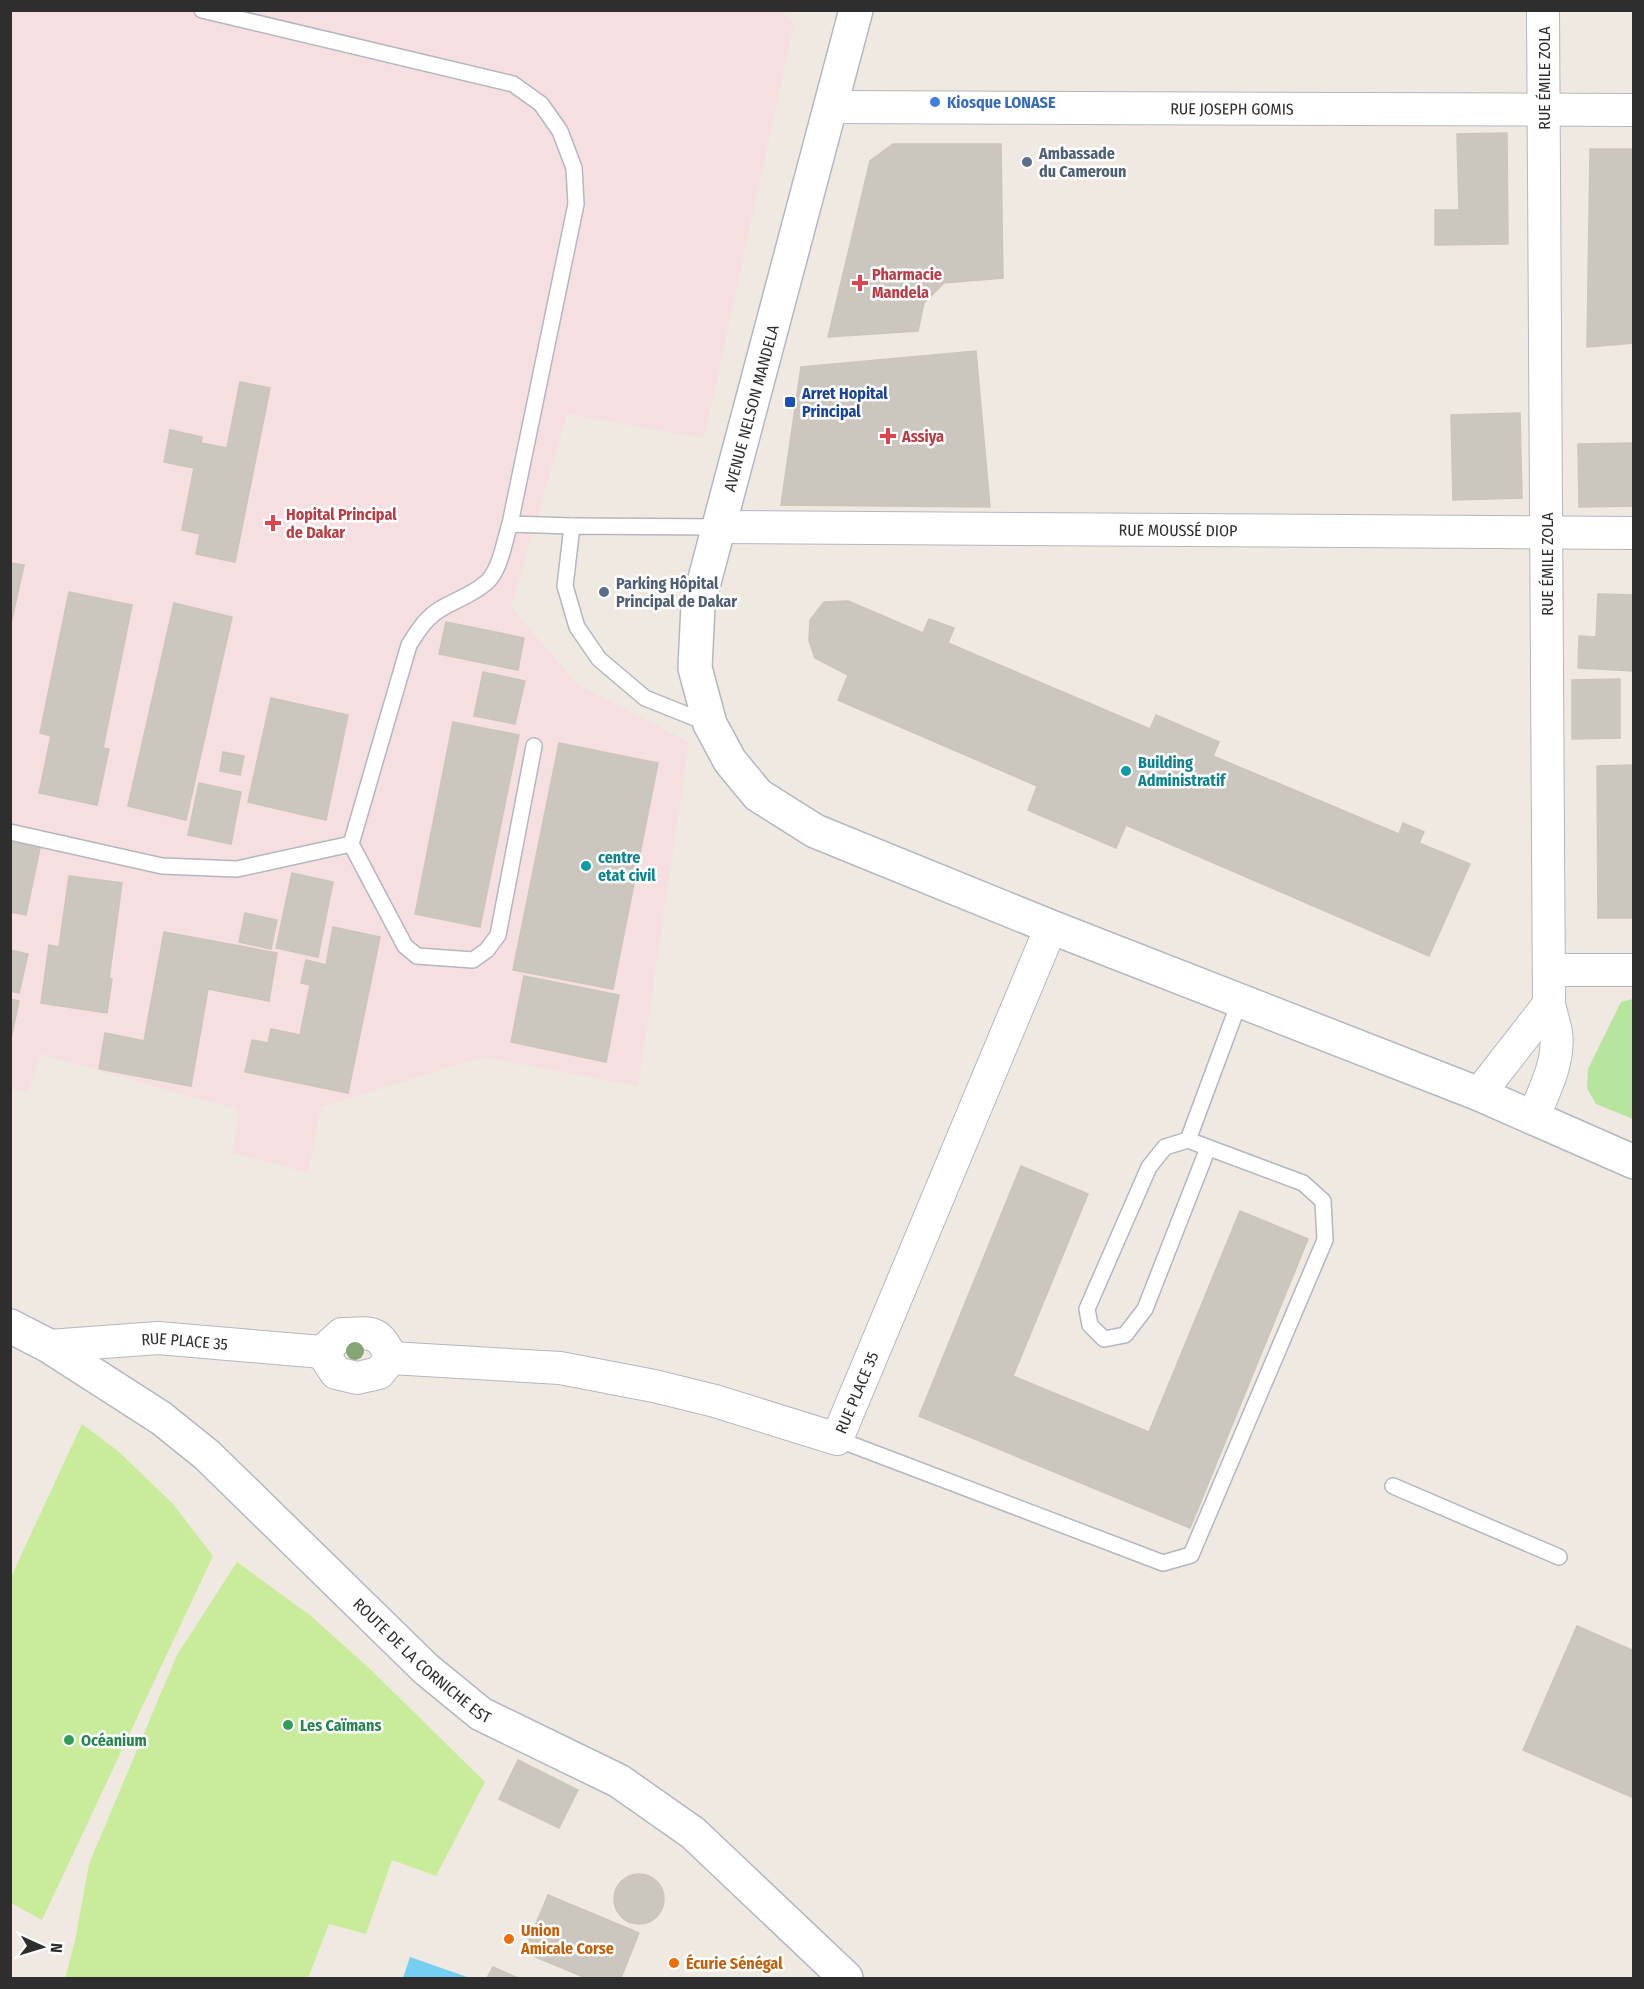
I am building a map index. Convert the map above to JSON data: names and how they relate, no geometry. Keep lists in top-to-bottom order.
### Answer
{
  "streets": {
    "street": [
      "RUE ÉMILE ZOLA",
      "RUE JOSEPH GOMIS",
      "AVENUE NELSON MANDELA",
      "RUE MOUSSÉ DIOP",
      "RUE PLACE 35",
      "ROUTE DE LA CORNICHE EST"
    ]
  },
  "crossings": [
    ["RUE ÉMILE ZOLA", "RUE JOSEPH GOMIS"],
    ["RUE ÉMILE ZOLA", "AVENUE NELSON MANDELA"],
    ["RUE ÉMILE ZOLA", "RUE MOUSSÉ DIOP"],
    ["RUE JOSEPH GOMIS", "AVENUE NELSON MANDELA"],
    ["AVENUE NELSON MANDELA", "RUE MOUSSÉ DIOP"],
    ["AVENUE NELSON MANDELA", "RUE PLACE 35"],
    ["RUE PLACE 35", "ROUTE DE LA CORNICHE EST"]
  ],
  "places": {
    "other": [
      "Kiosque LONASE",
      "Ambassade du Cameroun",
      "Parking Hôpital Principal de Dakar",
      "Building Administratif",
      "centre etat civil",
      "Les Caïmans",
      "Océanium",
      "Union Amicale Corse",
      "Écurie Sénégal"
    ],
    "health": ["Pharmacie Mandela", "Assiya", "Hopital Principal de Dakar"],
    "transit": ["Arret Hopital Principal"]
  },
  "north": "right"
}
